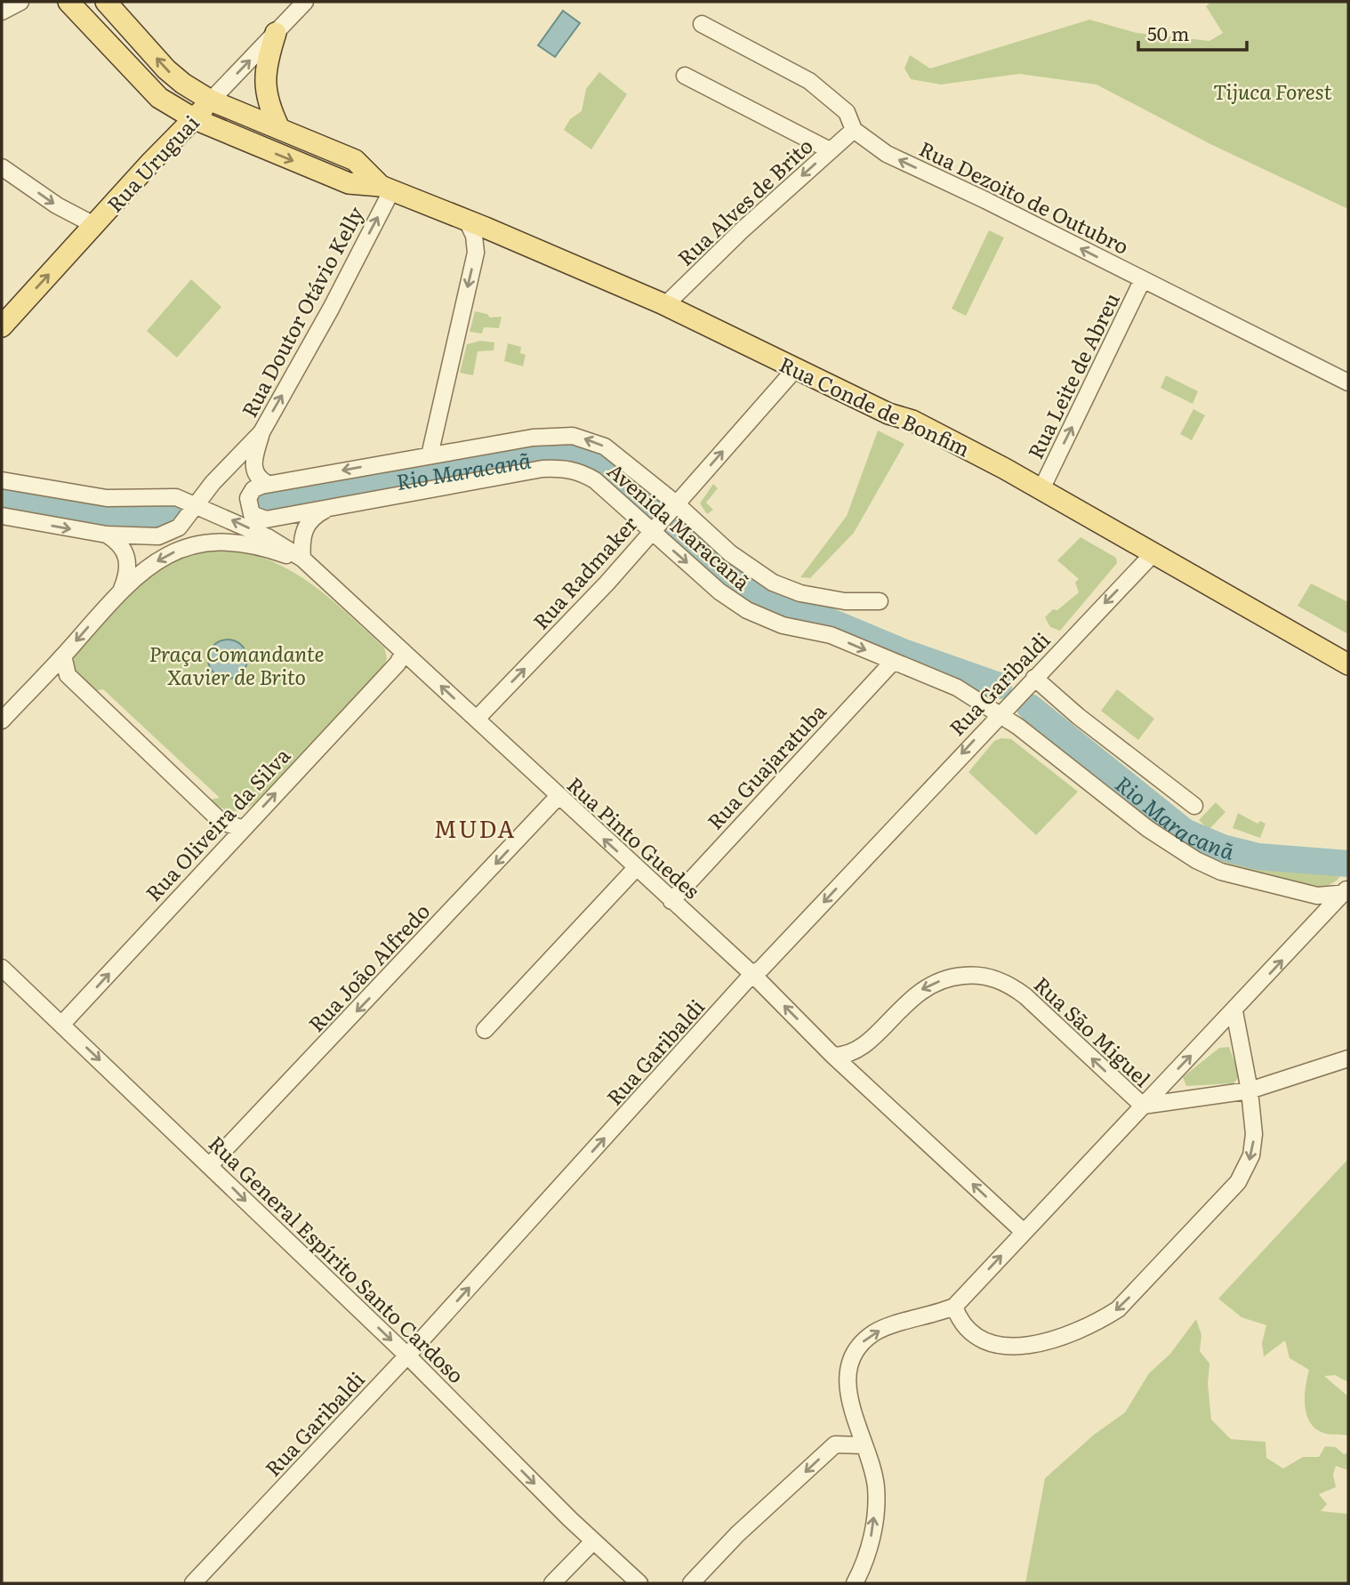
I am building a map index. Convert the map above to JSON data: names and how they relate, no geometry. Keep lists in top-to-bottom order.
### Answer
{
  "streets": {
    "main road": ["Rua Uruguai", "Rua Conde de Bonfim"],
    "street": [
      "Rua Dezoito de Outubro",
      "Rua Alves de Brito",
      "Rua Doutor Otávio Kelly",
      "Rua Leite de Abreu",
      "Avenida Maracanã",
      "Rua Radmaker",
      "Rua Garibaldi",
      "Rua Guajaratuba",
      "Rua Oliveira da Silva",
      "Rua Pinto Guedes",
      "Rua João Alfredo",
      "Rua São Miguel",
      "Rua General Espírito Santo Cardoso"
    ]
  },
  "crossings": [
    ["Rua Uruguai", "Rua Conde de Bonfim"],
    ["Rua Dezoito de Outubro", "Rua Alves de Brito"],
    ["Rua Dezoito de Outubro", "Rua Leite de Abreu"],
    ["Rua Alves de Brito", "Rua Conde de Bonfim"],
    ["Rua Doutor Otávio Kelly", "Rua Conde de Bonfim"],
    ["Rua Doutor Otávio Kelly", "Rua Pinto Guedes"],
    ["Rua Leite de Abreu", "Rua Conde de Bonfim"],
    ["Rua Conde de Bonfim", "Rua Radmaker"],
    ["Rua Conde de Bonfim", "Rua Garibaldi"],
    ["Avenida Maracanã", "Rua Radmaker"],
    ["Avenida Maracanã", "Rua Garibaldi"],
    ["Avenida Maracanã", "Rua Guajaratuba"],
    ["Rua Radmaker", "Rua Pinto Guedes"],
    ["Rua Garibaldi", "Rua Pinto Guedes"],
    ["Rua Garibaldi", "Rua General Espírito Santo Cardoso"],
    ["Rua Guajaratuba", "Rua Pinto Guedes"],
    ["Rua Oliveira da Silva", "Rua Pinto Guedes"],
    ["Rua Oliveira da Silva", "Rua General Espírito Santo Cardoso"],
    ["Rua Pinto Guedes", "Rua João Alfredo"],
    ["Rua Pinto Guedes", "Rua São Miguel"],
    ["Rua João Alfredo", "Rua General Espírito Santo Cardoso"]
  ],
  "one_way": [
    "Rua Uruguai",
    "Rua Dezoito de Outubro",
    "Rua Alves de Brito",
    "Rua Leite de Abreu",
    "Rua Radmaker",
    "Rua Oliveira da Silva",
    "Rua Pinto Guedes",
    "Rua São Miguel",
    "Rua General Espírito Santo Cardoso"
  ],
  "districts": ["MUDA"],
  "water": ["Rio Maracanã"],
  "parks": ["Tijuca Forest", "Praça Comandante Xavier de Brito"],
  "scale_bar": "50 m"
}
